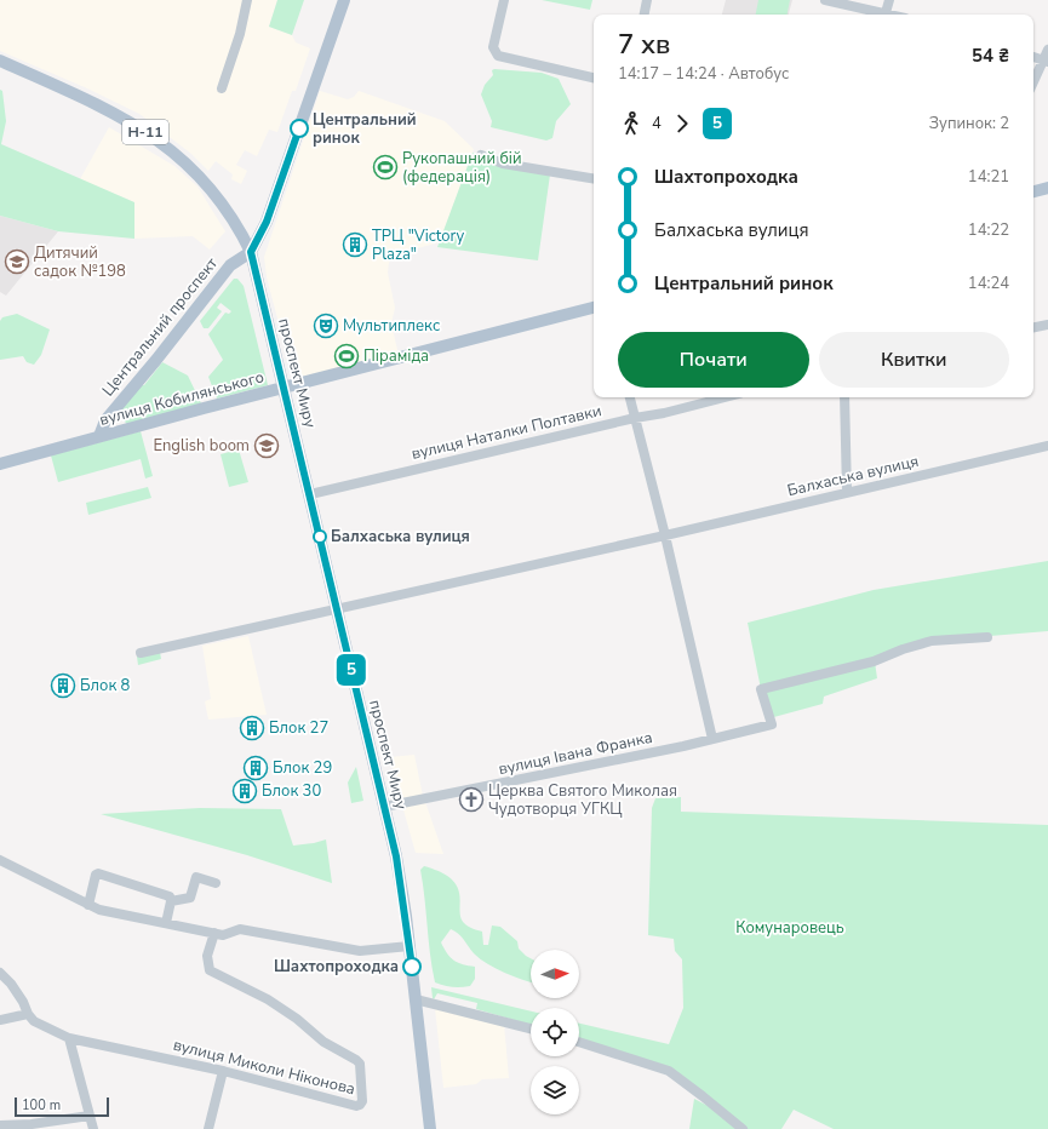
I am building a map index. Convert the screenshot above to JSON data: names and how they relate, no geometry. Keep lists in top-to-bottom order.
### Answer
{
  "streets": {
    "main road": [
      "Н-11",
      "Центральний проспект",
      "проспект Миру",
      "вулиця Кобилянського"
    ],
    "street": [
      "вулиця Наталки Полтавки",
      "Балхаська вулиця",
      "вулиця Івана Франка",
      "вулиця Миколи Ніконова"
    ]
  },
  "crossings": [
    ["Н-11", "Центральний проспект"],
    ["Н-11", "проспект Миру"],
    ["Центральний проспект", "проспект Миру"],
    ["Центральний проспект", "вулиця Кобилянського"],
    ["проспект Миру", "вулиця Кобилянського"],
    ["проспект Миру", "вулиця Наталки Полтавки"],
    ["проспект Миру", "Балхаська вулиця"],
    ["проспект Миру", "вулиця Івана Франка"]
  ],
  "parks": ["Комунаровець"],
  "places": {
    "other": ["Центральний ринок", "Балхаська вулиця", "Шахтопроходка"],
    "sports": ["Рукопашний бій (федерація)", "Піраміда"],
    "building": [
      "ТРЦ \"Victory Plaza\"",
      "Блок 8",
      "Блок 27",
      "Блок 29",
      "Блок 30"
    ],
    "school or university": ["Дитячий садок №198", "English boom"],
    "theatre": ["Мультиплекс"],
    "church": ["Церква Святого Миколая Чудотворця УГКЦ"]
  },
  "lines": ["bus line 5"],
  "scale_bar": "100 m",
  "north": "right",
  "page": {
    "on_map": "5",
    "heading": ["7 хв", "14:17 – 14:24 · Автобус", "54 ₴"],
    "legs": ["4", "5", "Зупинок: 2"],
    "list": [
      {
        "name": "Шахтопроходка",
        "value": "14:21"
      },
      {
        "name": "Балхаська вулиця",
        "value": "14:22"
      },
      {
        "name": "Центральний ринок",
        "value": "14:24"
      }
    ],
    "buttons": ["Почати", "Квитки"],
    "scale": "100 m"
  }
}
